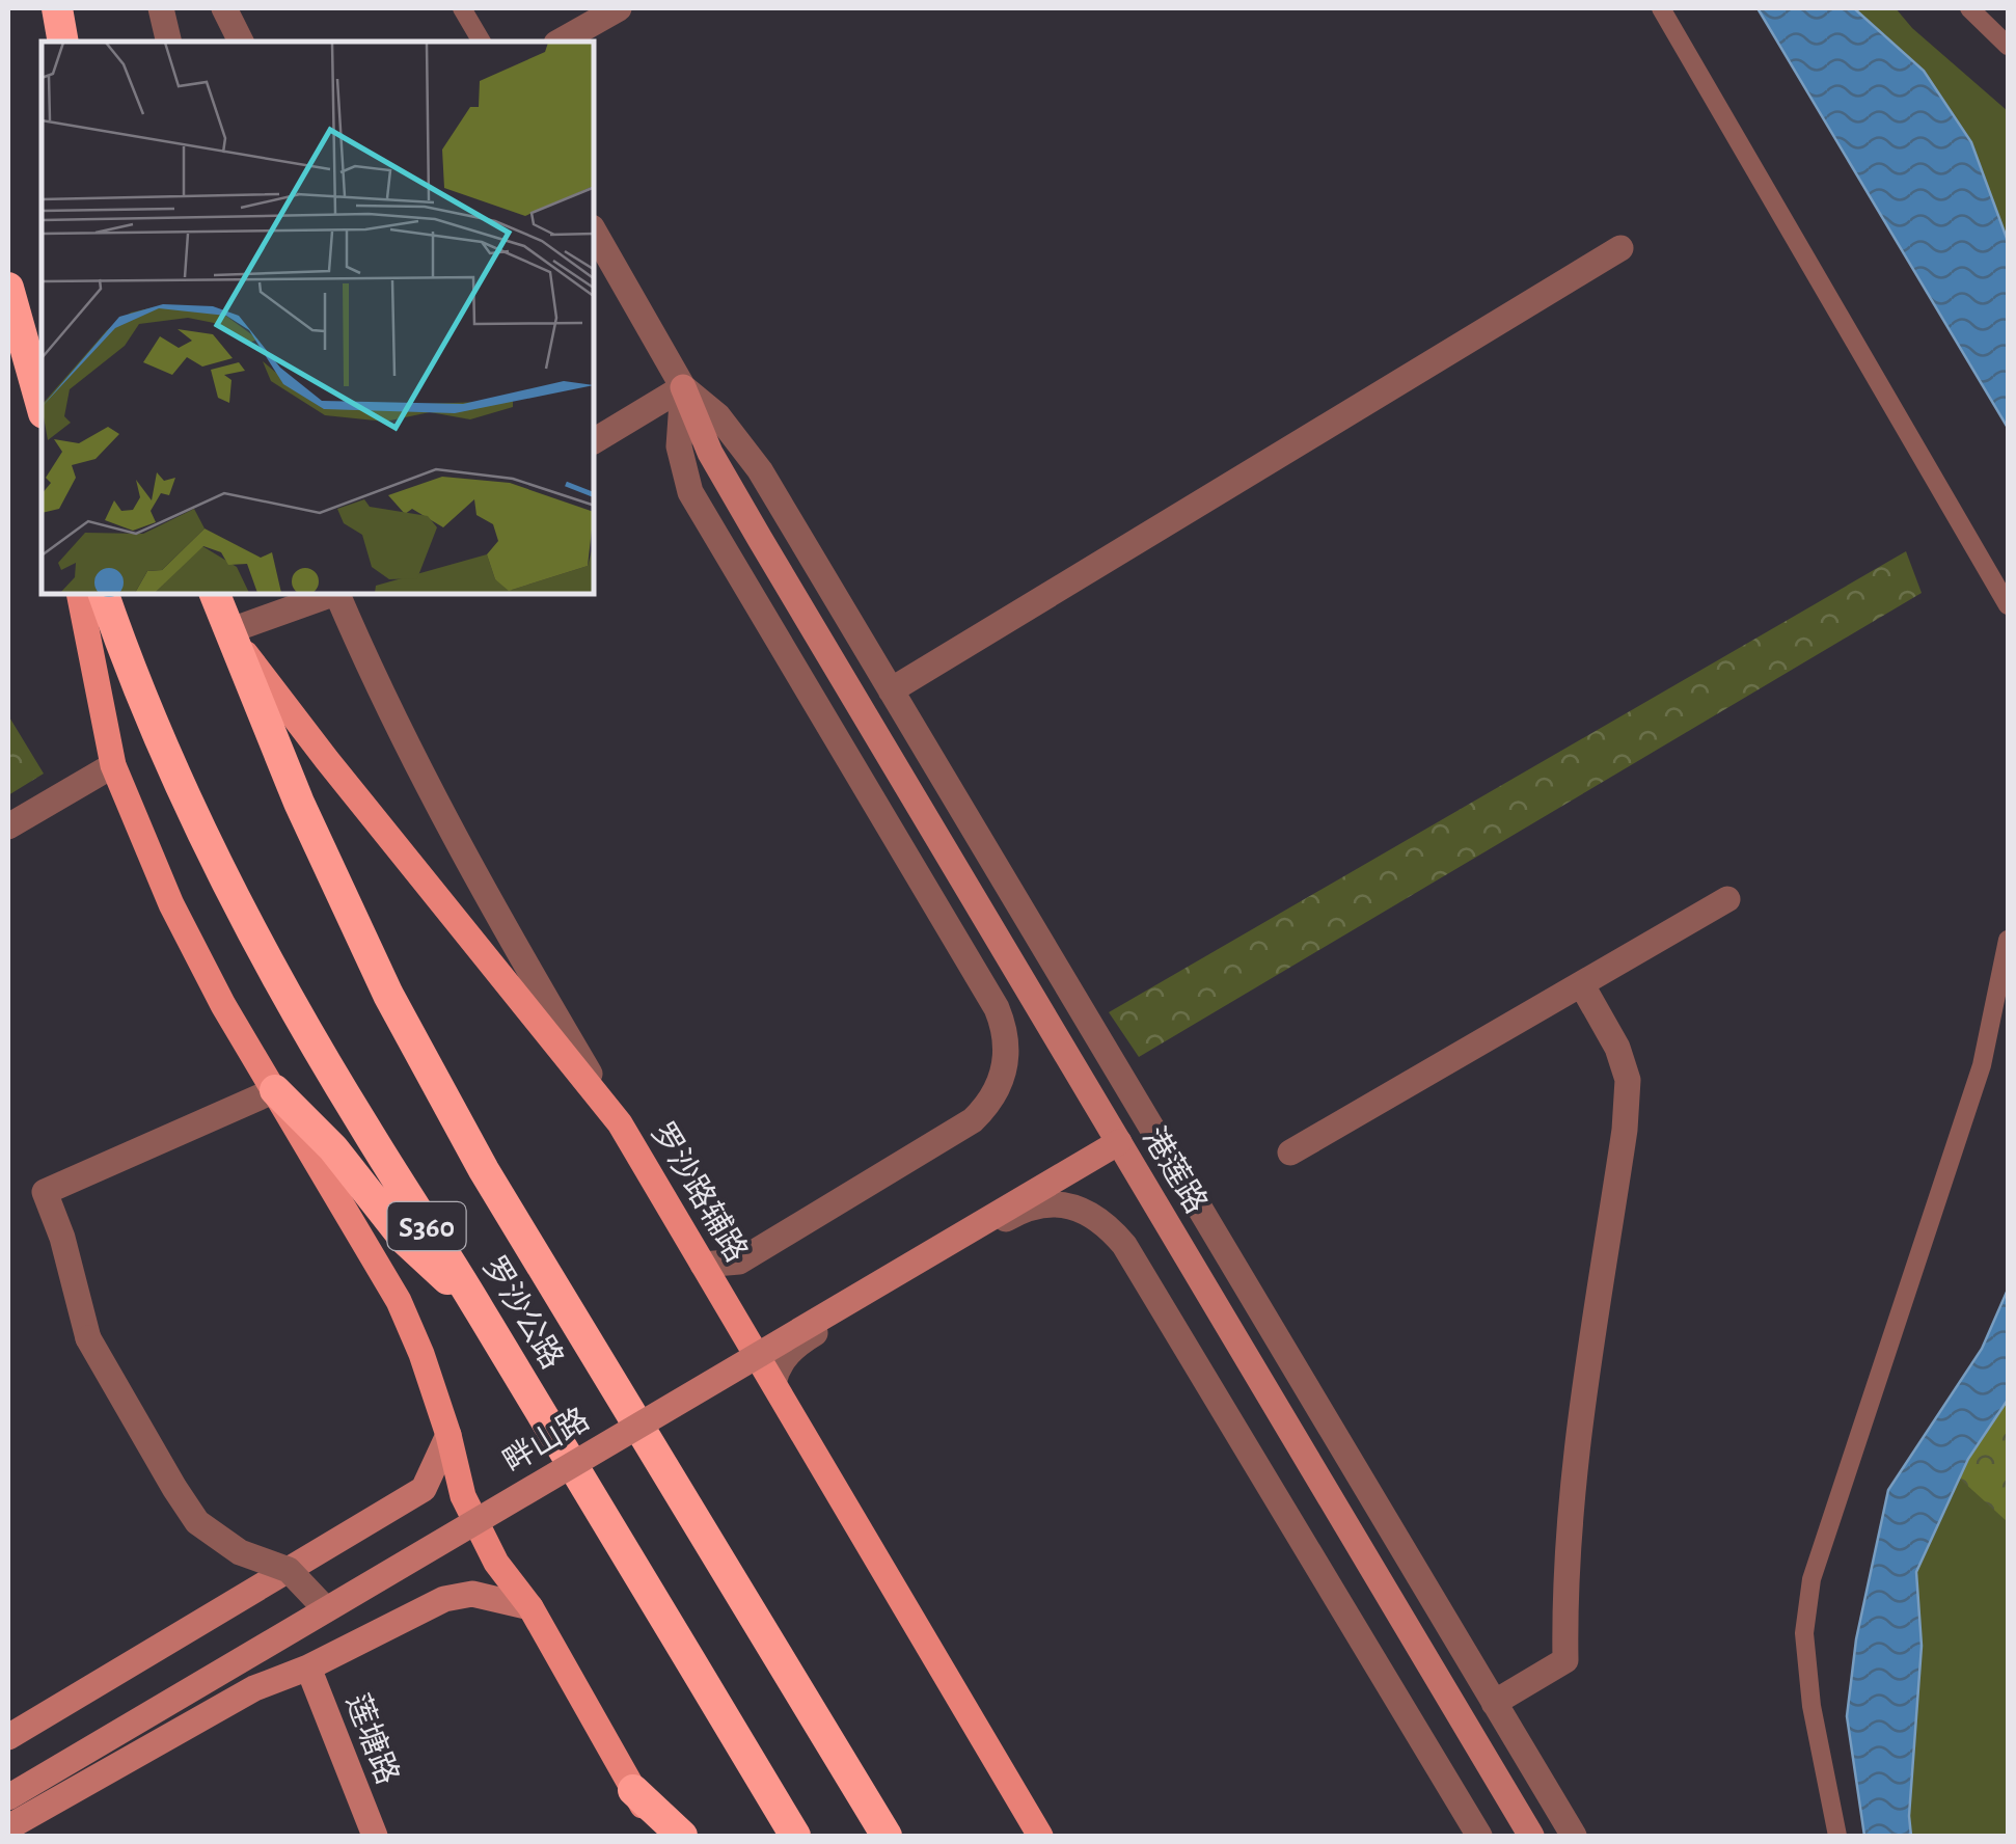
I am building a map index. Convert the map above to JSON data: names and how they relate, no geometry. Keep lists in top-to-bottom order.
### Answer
{
  "streets": {
    "highway": ["S360", "罗沙公路"],
    "main road": ["罗沙路辅路"],
    "street": ["港莲路", "畔山路", "莲塘路"]
  },
  "crossings": [
    ["港莲路", "畔山路"],
    ["罗沙路辅路", "罗沙公路"]
  ]
}
